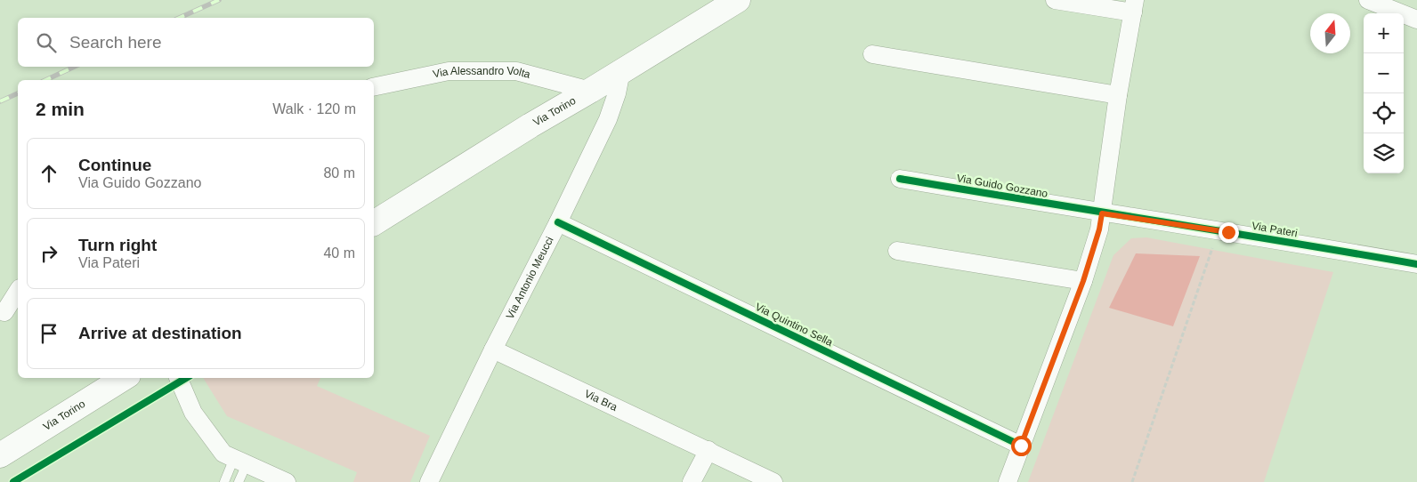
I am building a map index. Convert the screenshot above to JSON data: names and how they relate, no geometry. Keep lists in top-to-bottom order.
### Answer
{
  "streets": {
    "main road": ["Via Torino"],
    "street": [
      "Via Alessandro Volta",
      "Via Guido Gozzano",
      "Via Pateri",
      "Via Antonio Meucci",
      "Via Quintino Sella",
      "Via Bra"
    ]
  },
  "crossings": [
    ["Via Alessandro Volta", "Via Torino"],
    ["Via Torino", "Via Antonio Meucci"],
    ["Via Guido Gozzano", "Via Pateri"],
    ["Via Antonio Meucci", "Via Quintino Sella"],
    ["Via Antonio Meucci", "Via Bra"]
  ],
  "north": "top",
  "page": {
    "map_buttons": ["+", "−"],
    "search": "Search here",
    "heading": ["2 min", "Walk · 120 m"],
    "list": [
      ["Continue", "Via Guido Gozzano", "80 m"],
      ["Turn right", "Via Pateri", "40 m"],
      "Arrive at destination"
    ]
  }
}
